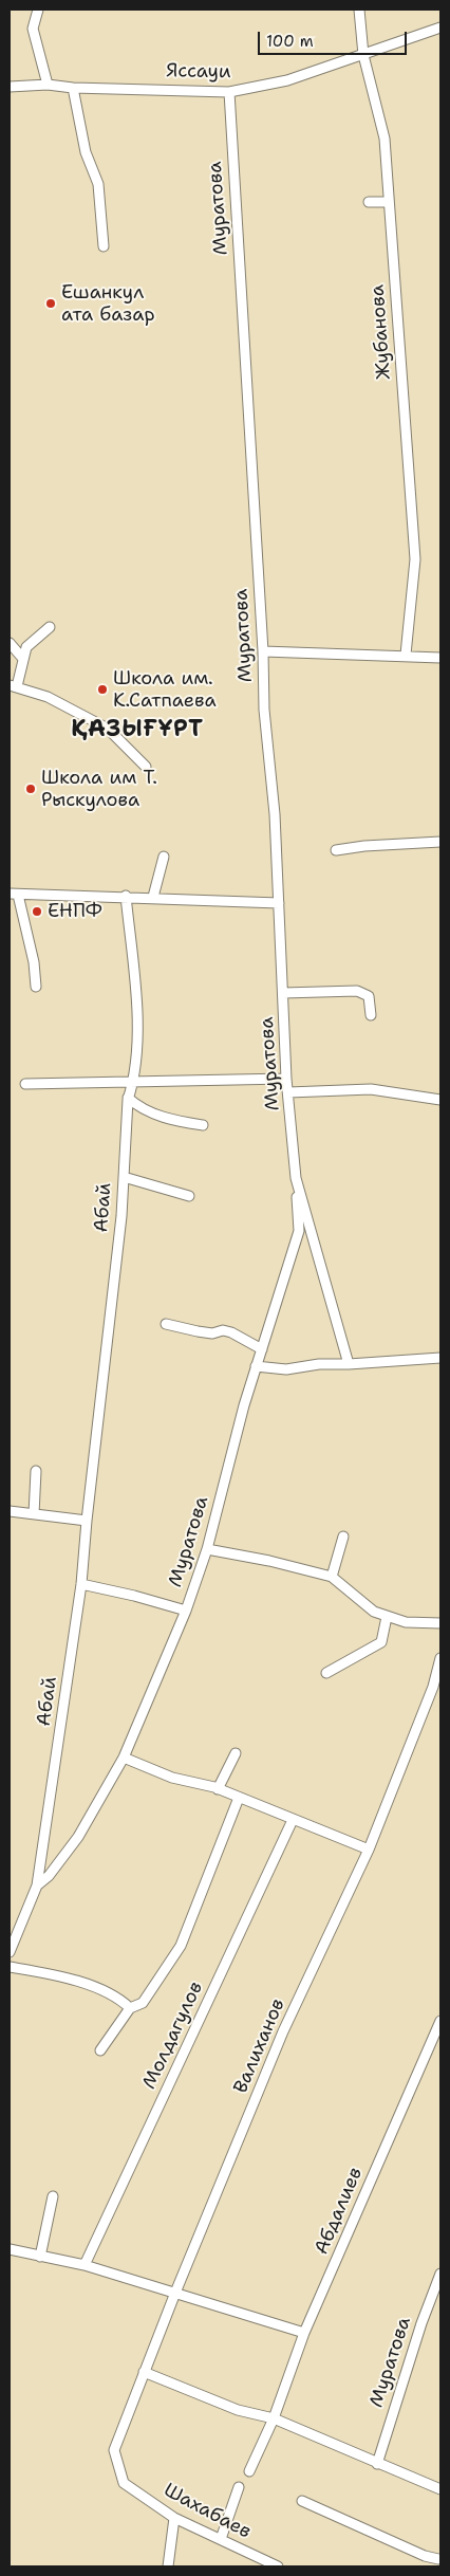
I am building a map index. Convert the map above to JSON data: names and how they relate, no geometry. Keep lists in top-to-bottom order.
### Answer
{
  "streets": {
    "street": [
      "Яссауи",
      "Муратова",
      "Жубанова",
      "Абай",
      "Молдагулов",
      "Валиханов",
      "Абдалиев",
      "Шахабаев"
    ]
  },
  "crossings": [
    ["Яссауи", "Муратова"],
    ["Яссауи", "Жубанова"],
    ["Муратова", "Абай"],
    ["Валиханов", "Шахабаев"]
  ],
  "districts": ["ҚАЗЫҒҰРТ"],
  "places": [
    "Ешанкул ата базар",
    "Школа им. К.Сатпаева",
    "Школа им Т. Рыскулова",
    "ЕНПФ"
  ],
  "scale_bar": "100 m"
}
